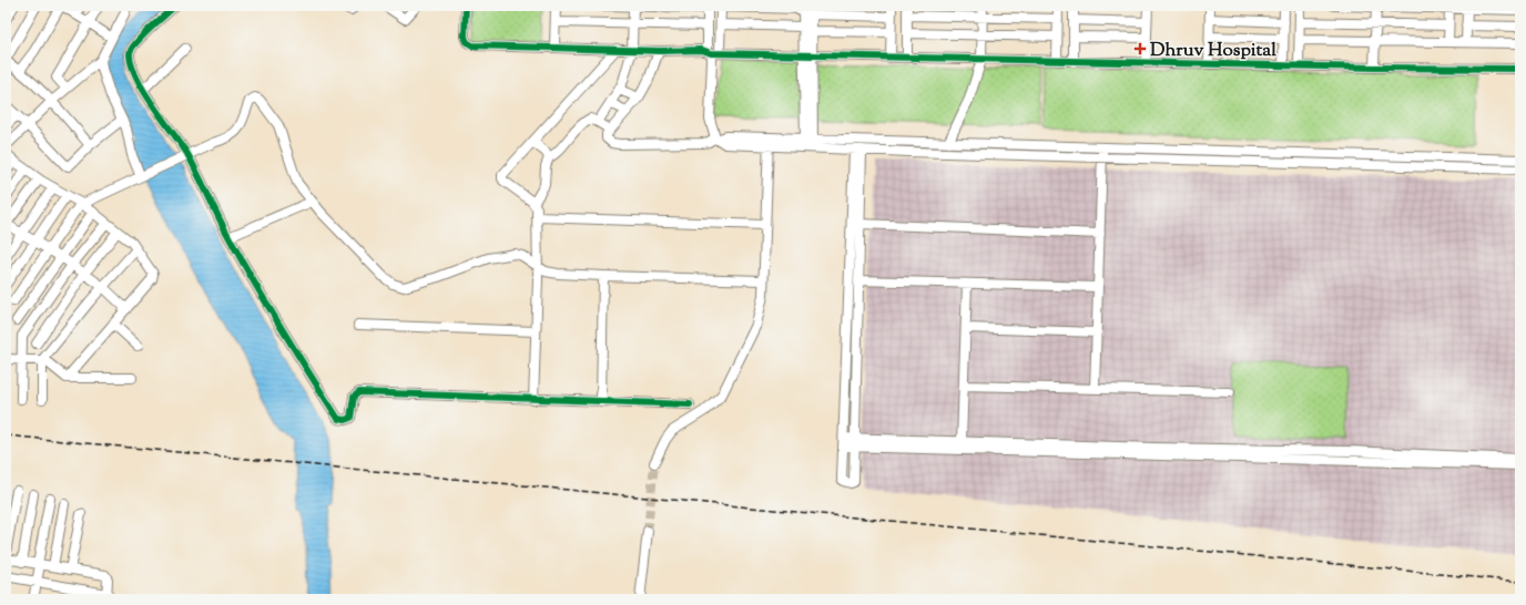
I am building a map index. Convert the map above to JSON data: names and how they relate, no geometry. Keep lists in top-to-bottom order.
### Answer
{
  "places": {
    "health": ["Dhruv Hospital"]
  }
}
